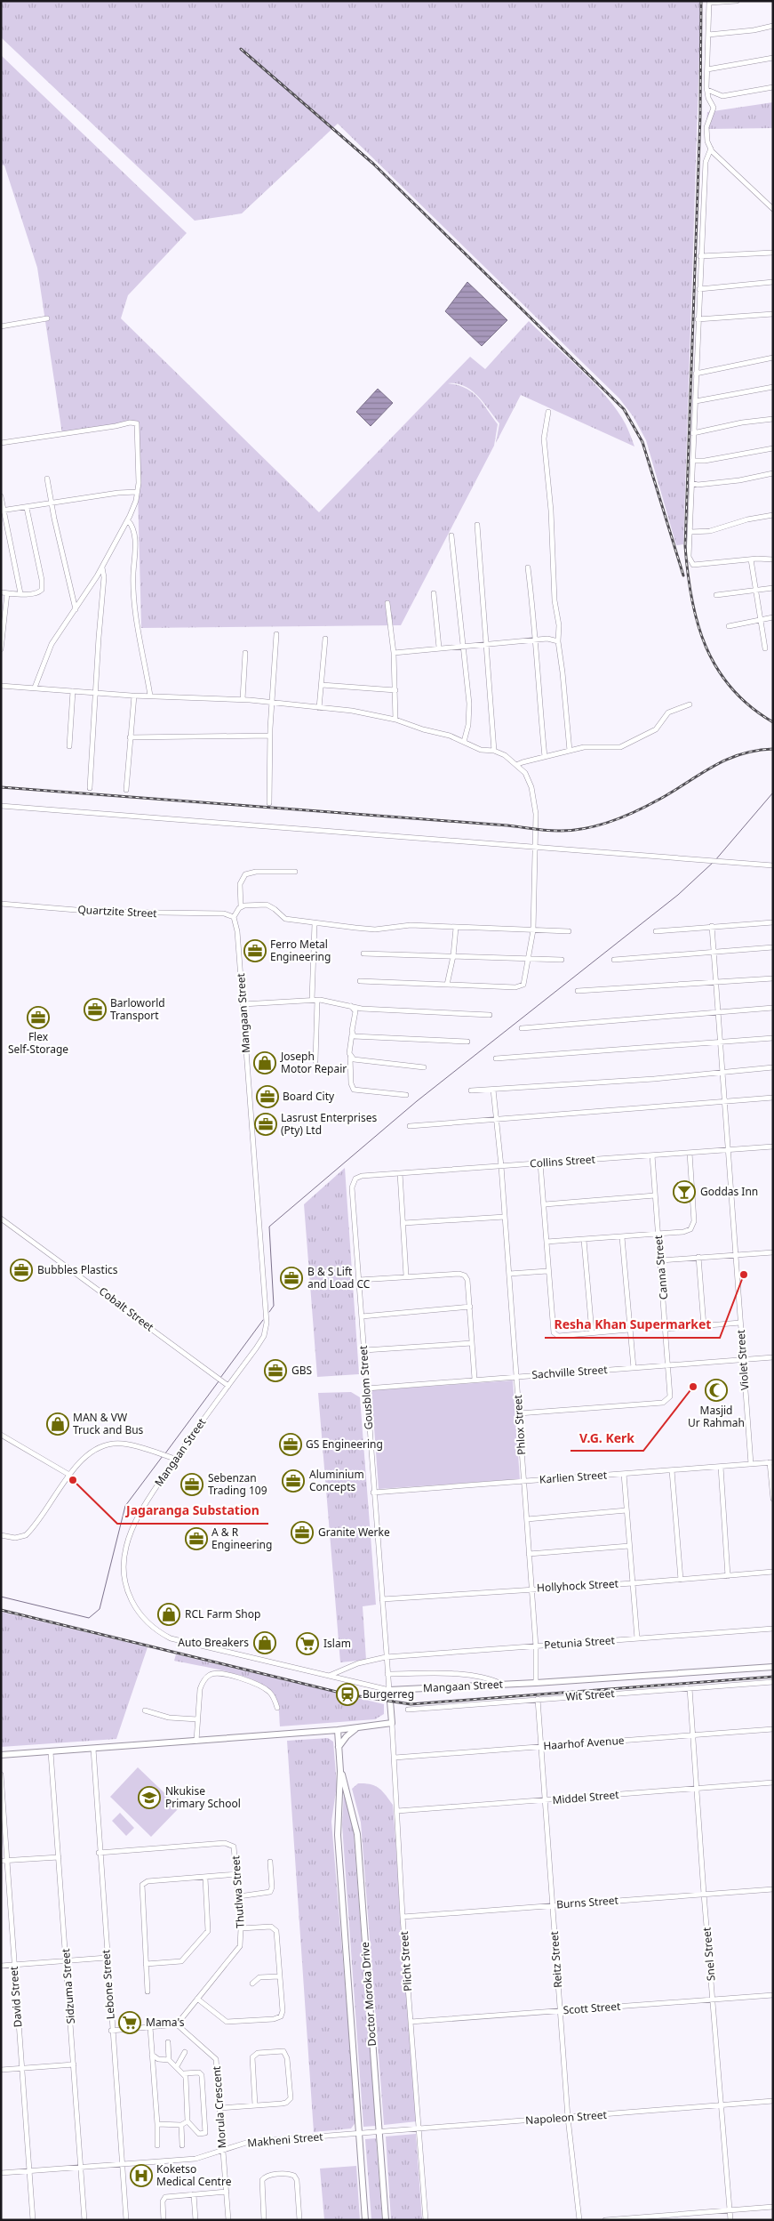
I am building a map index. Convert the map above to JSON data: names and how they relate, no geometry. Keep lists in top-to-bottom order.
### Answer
{
  "streets": {
    "street": [
      "Quartzite Street",
      "Mangaan Street",
      "Collins Street",
      "Canna Street",
      "Cobalt Street",
      "Violet Street",
      "Sachville Street",
      "Gousblom Street",
      "Phlox Street",
      "Karlien Street",
      "Hollyhock Street",
      "Petunia Street",
      "Wit Street",
      "Haarhof Avenue",
      "Middel Street",
      "Thutlwa Street",
      "Burns Street",
      "Snel Street",
      "Reitz Street",
      "Plicht Street",
      "Lebone Street",
      "Sidzuma Street",
      "Doctor Moroka Drive",
      "David Street",
      "Scott Street",
      "Morula Crescent",
      "Napoleon Street",
      "Makheni Street"
    ]
  },
  "crossings": [
    ["Quartzite Street", "Mangaan Street"],
    ["Mangaan Street", "Cobalt Street"],
    ["Mangaan Street", "Gousblom Street"],
    ["Mangaan Street", "Phlox Street"],
    ["Mangaan Street", "Petunia Street"],
    ["Collins Street", "Canna Street"],
    ["Collins Street", "Violet Street"],
    ["Collins Street", "Gousblom Street"],
    ["Collins Street", "Phlox Street"],
    ["Canna Street", "Sachville Street"],
    ["Canna Street", "Phlox Street"],
    ["Violet Street", "Sachville Street"],
    ["Violet Street", "Karlien Street"],
    ["Sachville Street", "Gousblom Street"],
    ["Sachville Street", "Phlox Street"],
    ["Gousblom Street", "Karlien Street"],
    ["Gousblom Street", "Hollyhock Street"],
    ["Gousblom Street", "Petunia Street"],
    ["Gousblom Street", "Plicht Street"],
    ["Phlox Street", "Karlien Street"],
    ["Phlox Street", "Hollyhock Street"],
    ["Phlox Street", "Petunia Street"],
    ["Wit Street", "Snel Street"],
    ["Wit Street", "Reitz Street"],
    ["Haarhof Avenue", "Snel Street"],
    ["Haarhof Avenue", "Reitz Street"],
    ["Haarhof Avenue", "Plicht Street"],
    ["Middel Street", "Snel Street"],
    ["Middel Street", "Reitz Street"],
    ["Middel Street", "Plicht Street"],
    ["Thutlwa Street", "Lebone Street"],
    ["Thutlwa Street", "Morula Crescent"],
    ["Burns Street", "Snel Street"],
    ["Burns Street", "Reitz Street"],
    ["Burns Street", "Plicht Street"],
    ["Snel Street", "Scott Street"],
    ["Snel Street", "Napoleon Street"],
    ["Reitz Street", "Scott Street"],
    ["Reitz Street", "Napoleon Street"],
    ["Plicht Street", "Scott Street"],
    ["Plicht Street", "Napoleon Street"],
    ["Lebone Street", "Makheni Street"],
    ["Sidzuma Street", "Makheni Street"],
    ["Doctor Moroka Drive", "Napoleon Street"],
    ["Doctor Moroka Drive", "Makheni Street"],
    ["David Street", "Makheni Street"],
    ["Morula Crescent", "Makheni Street"],
    ["Napoleon Street", "Makheni Street"]
  ],
  "places": {
    "office": [
      "Ferro Metal Engineering",
      "Barloworld Transport",
      "Flex Self-Storage",
      "Board City",
      "Lasrust Enterprises (Pty) Ltd",
      "Bubbles Plastics",
      "B & S Lift and Load CC",
      "GBS",
      "GS Engineering",
      "Aluminium Concepts",
      "Sebenzan Trading 109",
      "Granite Werke",
      "A & R Engineering"
    ],
    "shop": [
      "Joseph Motor Repair",
      "MAN & VW Truck and Bus",
      "RCL Farm Shop",
      "Auto Breakers"
    ],
    "bar": ["Goddas Inn"],
    "other": ["Resha Khan Supermarket", "V.G. Kerk", "Jagaranga Substation"],
    "mosque": ["Masjid Ur Rahmah"],
    "supermarket": ["Islam", "Mama's"],
    "station": ["Burgerreg"],
    "school or university": ["Nkukise Primary School"],
    "hospital": ["Koketso Medical Centre"]
  }
}
